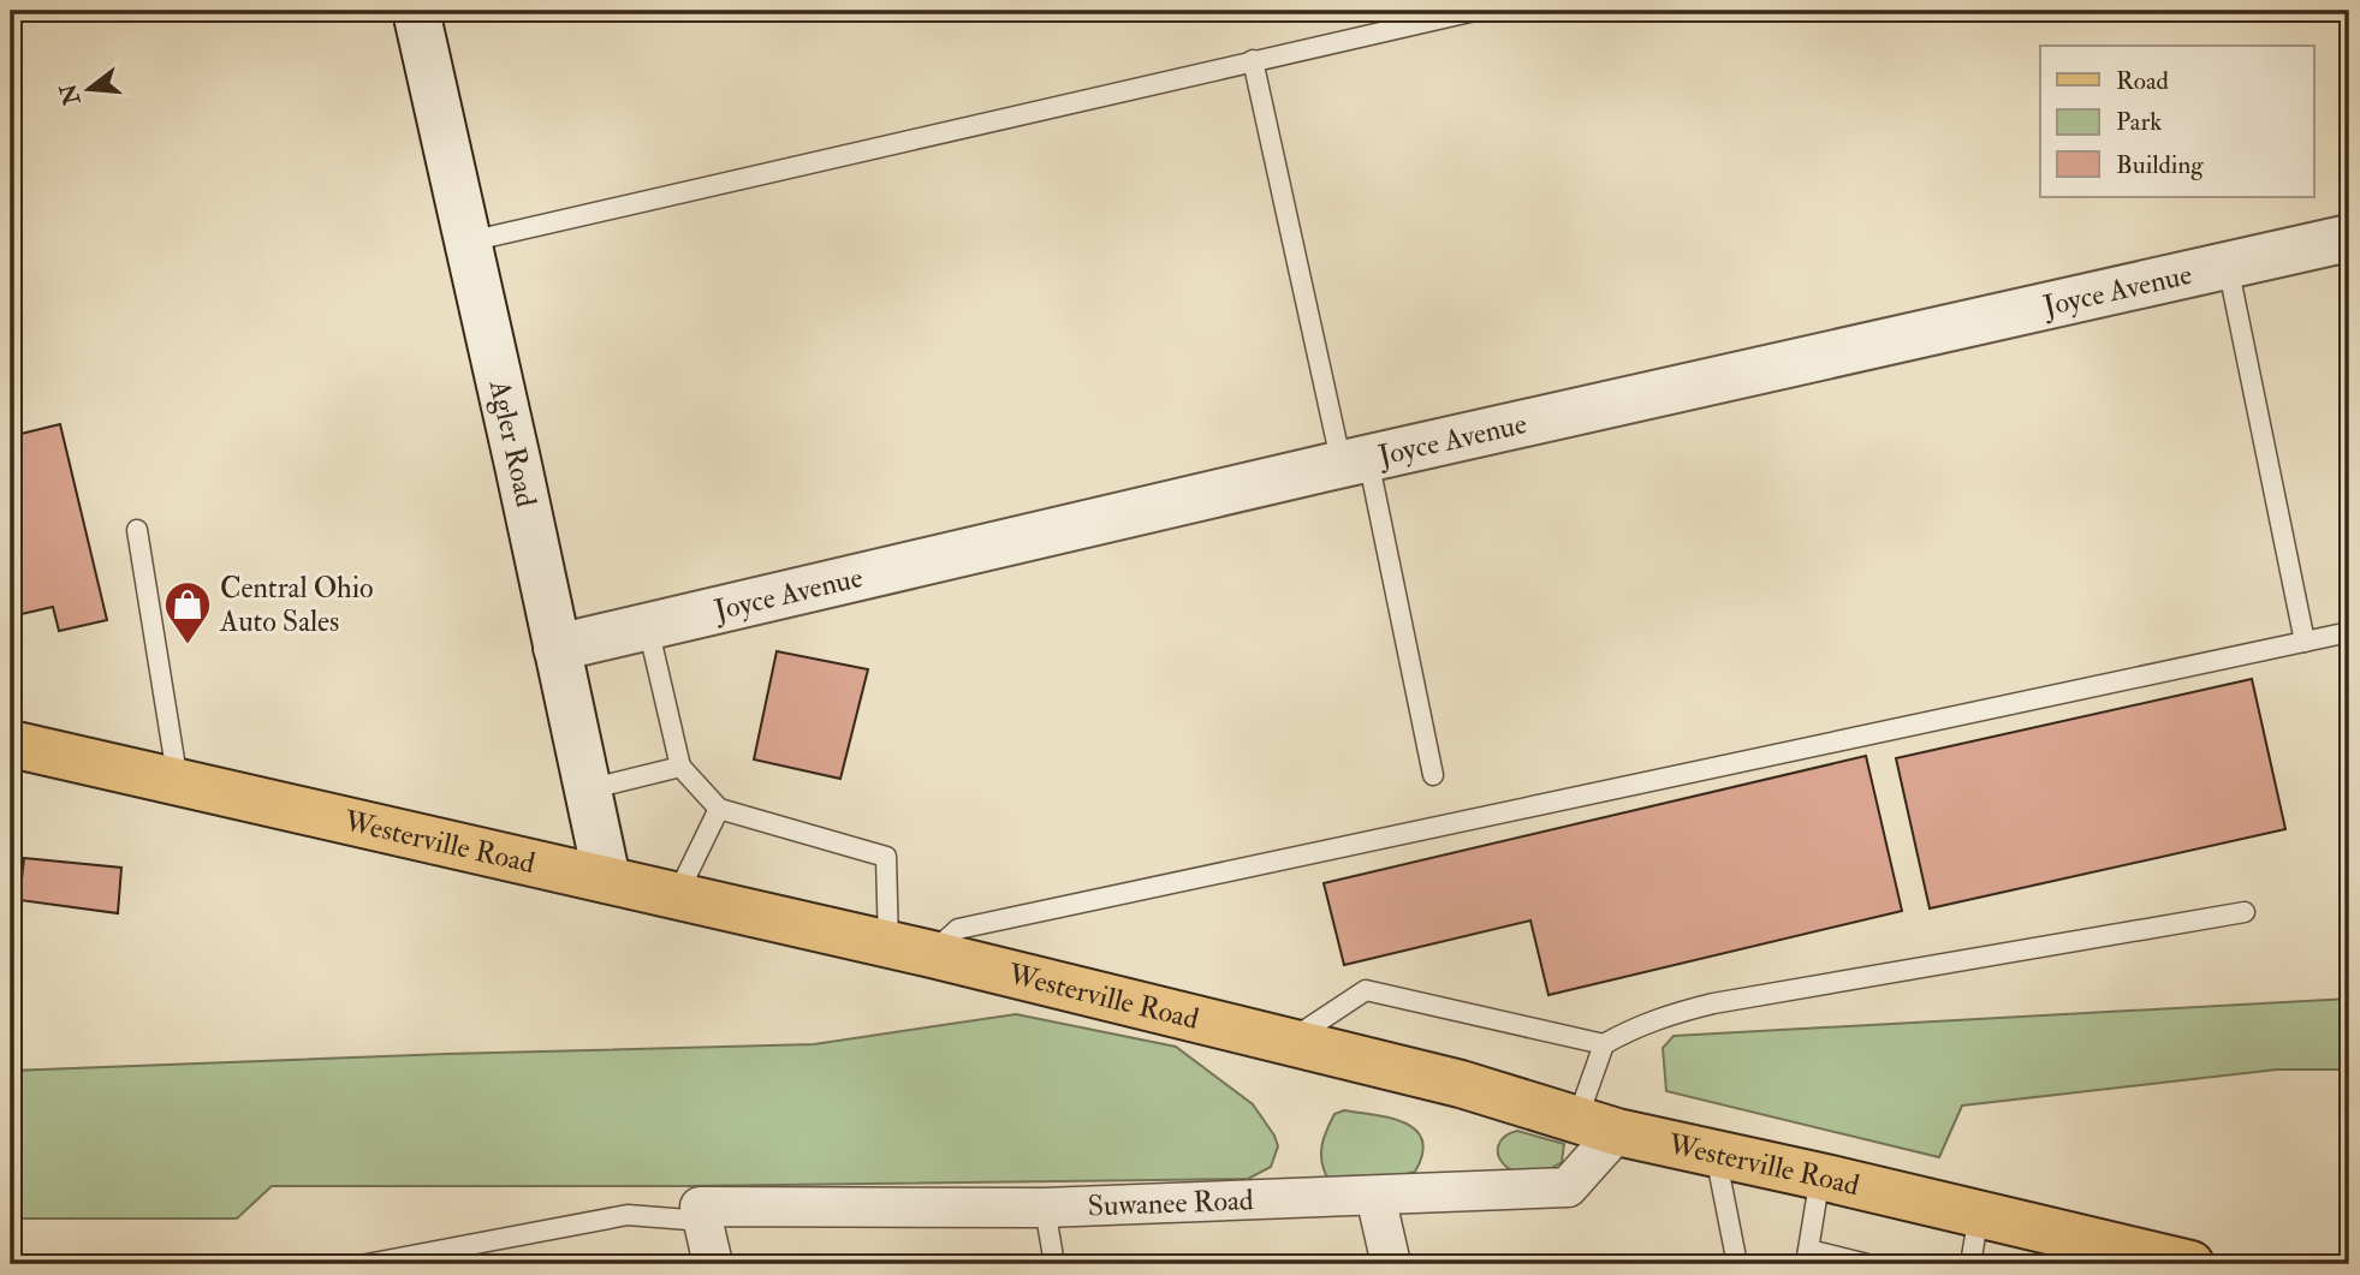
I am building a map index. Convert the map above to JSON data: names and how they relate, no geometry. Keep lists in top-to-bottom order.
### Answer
{
  "streets": {
    "main road": ["Westerville Road"],
    "street": ["Joyce Avenue", "Agler Road", "Suwanee Road"]
  },
  "crossings": [
    ["Joyce Avenue", "Agler Road"],
    ["Agler Road", "Westerville Road"],
    ["Westerville Road", "Suwanee Road"]
  ],
  "places": {
    "shop": ["Central Ohio Auto Sales"]
  },
  "legend": ["Road", "Park", "Building"],
  "north": "left"
}
